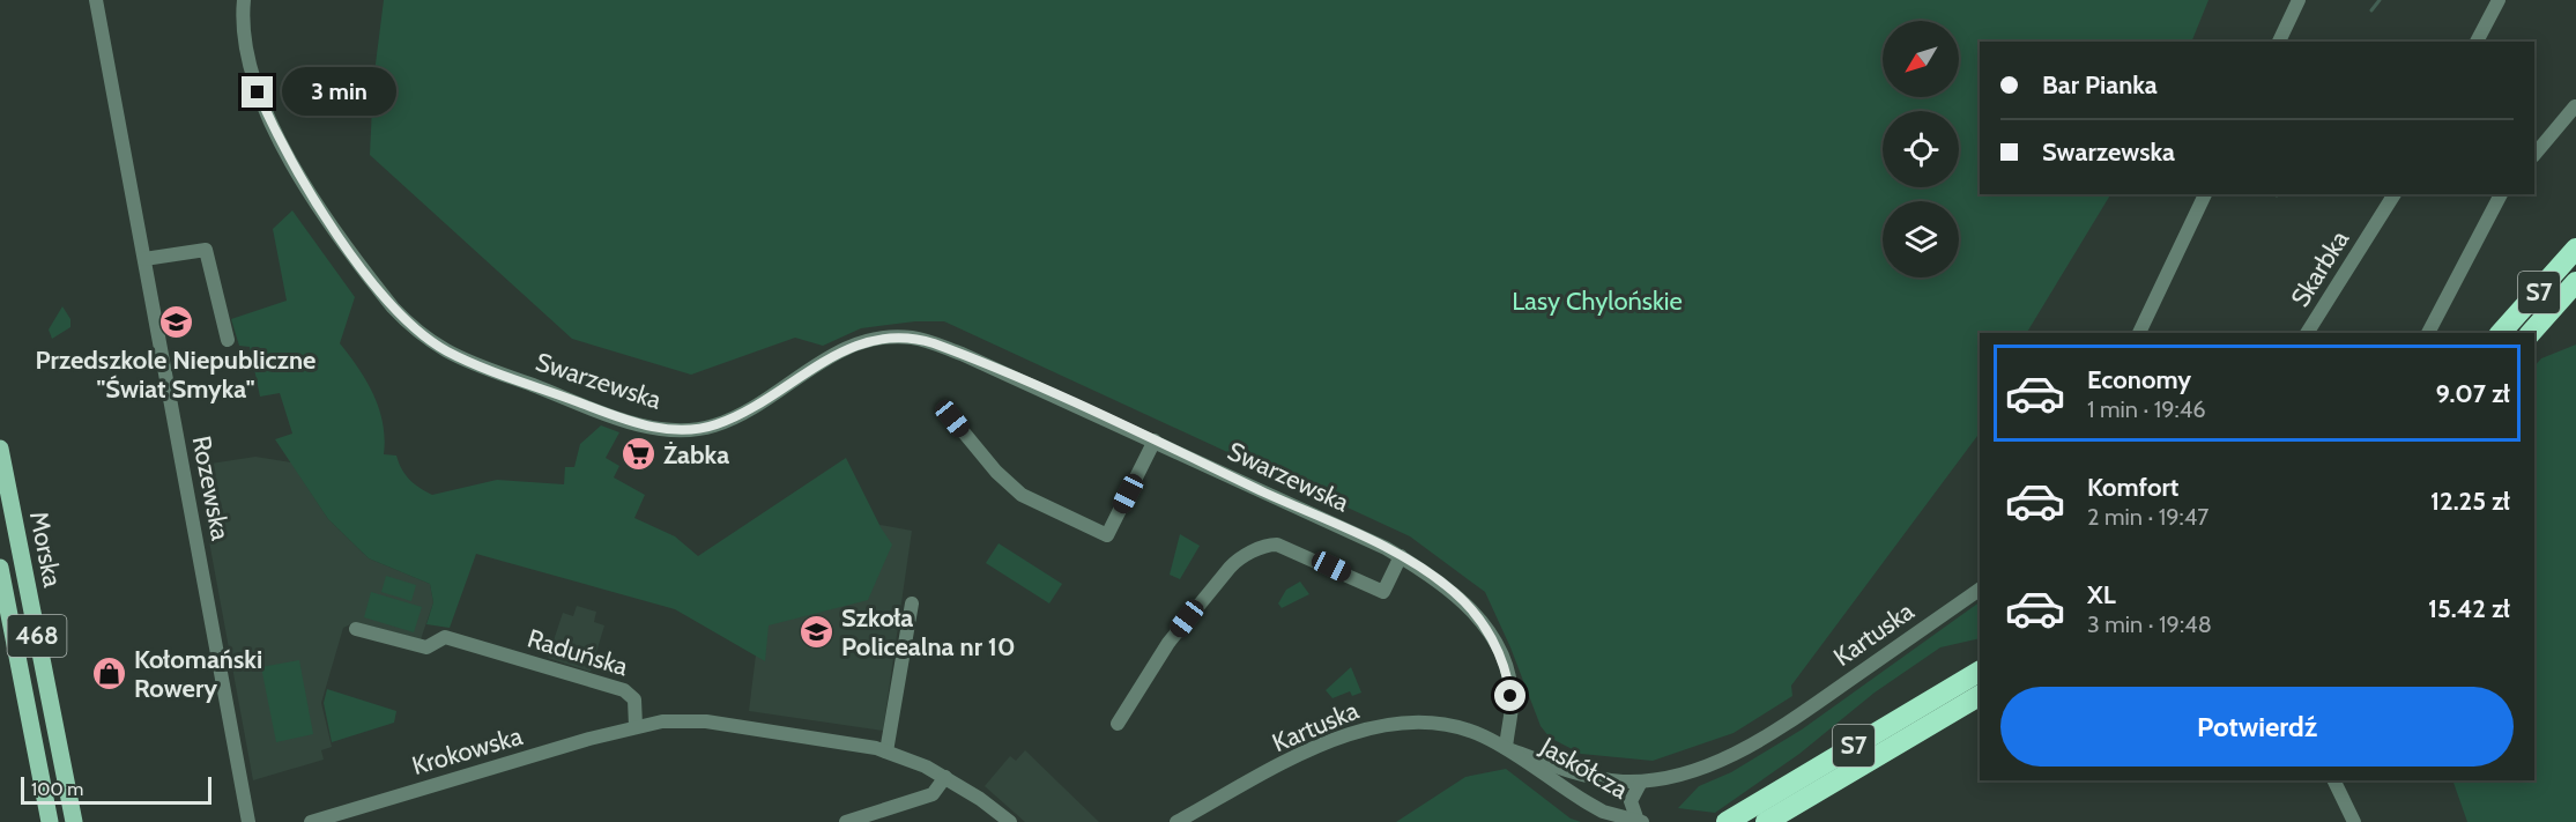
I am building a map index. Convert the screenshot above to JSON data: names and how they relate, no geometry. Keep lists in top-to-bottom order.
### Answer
{
  "streets": {
    "highway": ["S7"],
    "main road": ["Morska", "468"],
    "street": [
      "Skarbka",
      "Swarzewska",
      "Rozewska",
      "Kartuska",
      "Raduńska",
      "Krokowska",
      "Jaskółcza"
    ]
  },
  "crossings": [
    ["Swarzewska", "Kartuska"],
    ["Swarzewska", "Jaskółcza"],
    ["Kartuska", "Jaskółcza"],
    ["Raduńska", "Krokowska"]
  ],
  "parks": ["Lasy Chylońskie"],
  "places": {
    "school or university": ["Przedszkole Niepubliczne \"Świat Smyka\"", "Szkoła Policealna nr 10"],
    "supermarket": ["Żabka"],
    "shop": ["Kołomański Rowery"]
  },
  "scale_bar": "100 m",
  "north": "bottom left",
  "page": {
    "banner": ["Bar Pianka", "Swarzewska"],
    "bubble": "3 min",
    "list": [
      {
        "name": "Economy",
        "note": "1 min · 19:46",
        "value": "9.07 zł"
      },
      {
        "name": "Komfort",
        "note": "2 min · 19:47",
        "value": "12.25 zł"
      },
      {
        "name": "XL",
        "note": "3 min · 19:48",
        "value": "15.42 zł"
      }
    ],
    "buttons": "Potwierdź",
    "scale": "100 m"
  }
}
